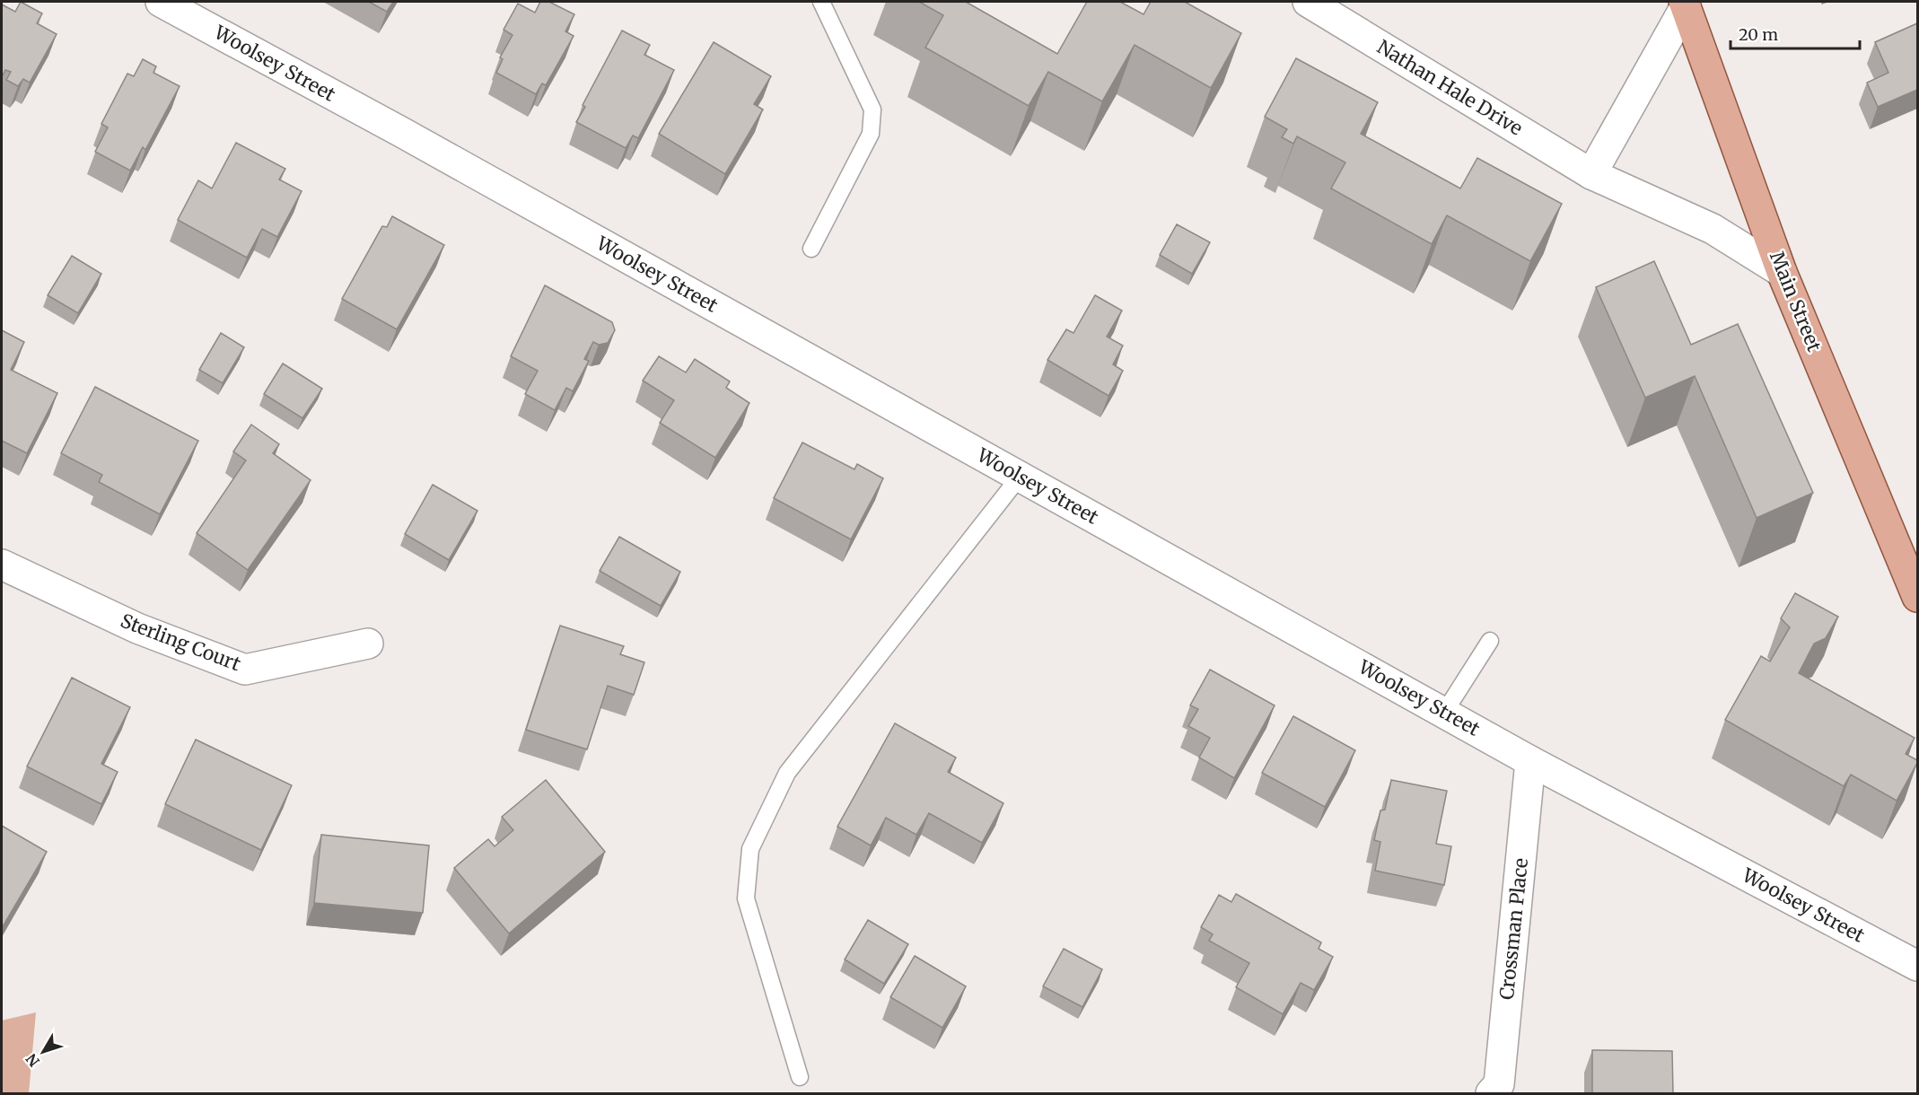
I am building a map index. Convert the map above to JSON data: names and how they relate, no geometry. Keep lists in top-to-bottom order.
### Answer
{
  "streets": {
    "main road": ["Main Street"],
    "street": [
      "Woolsey Street",
      "Nathan Hale Drive",
      "Sterling Court",
      "Crossman Place"
    ]
  },
  "crossings": [
    ["Woolsey Street", "Crossman Place"],
    ["Nathan Hale Drive", "Main Street"]
  ],
  "scale_bar": "20 m",
  "north": "bottom left"
}
